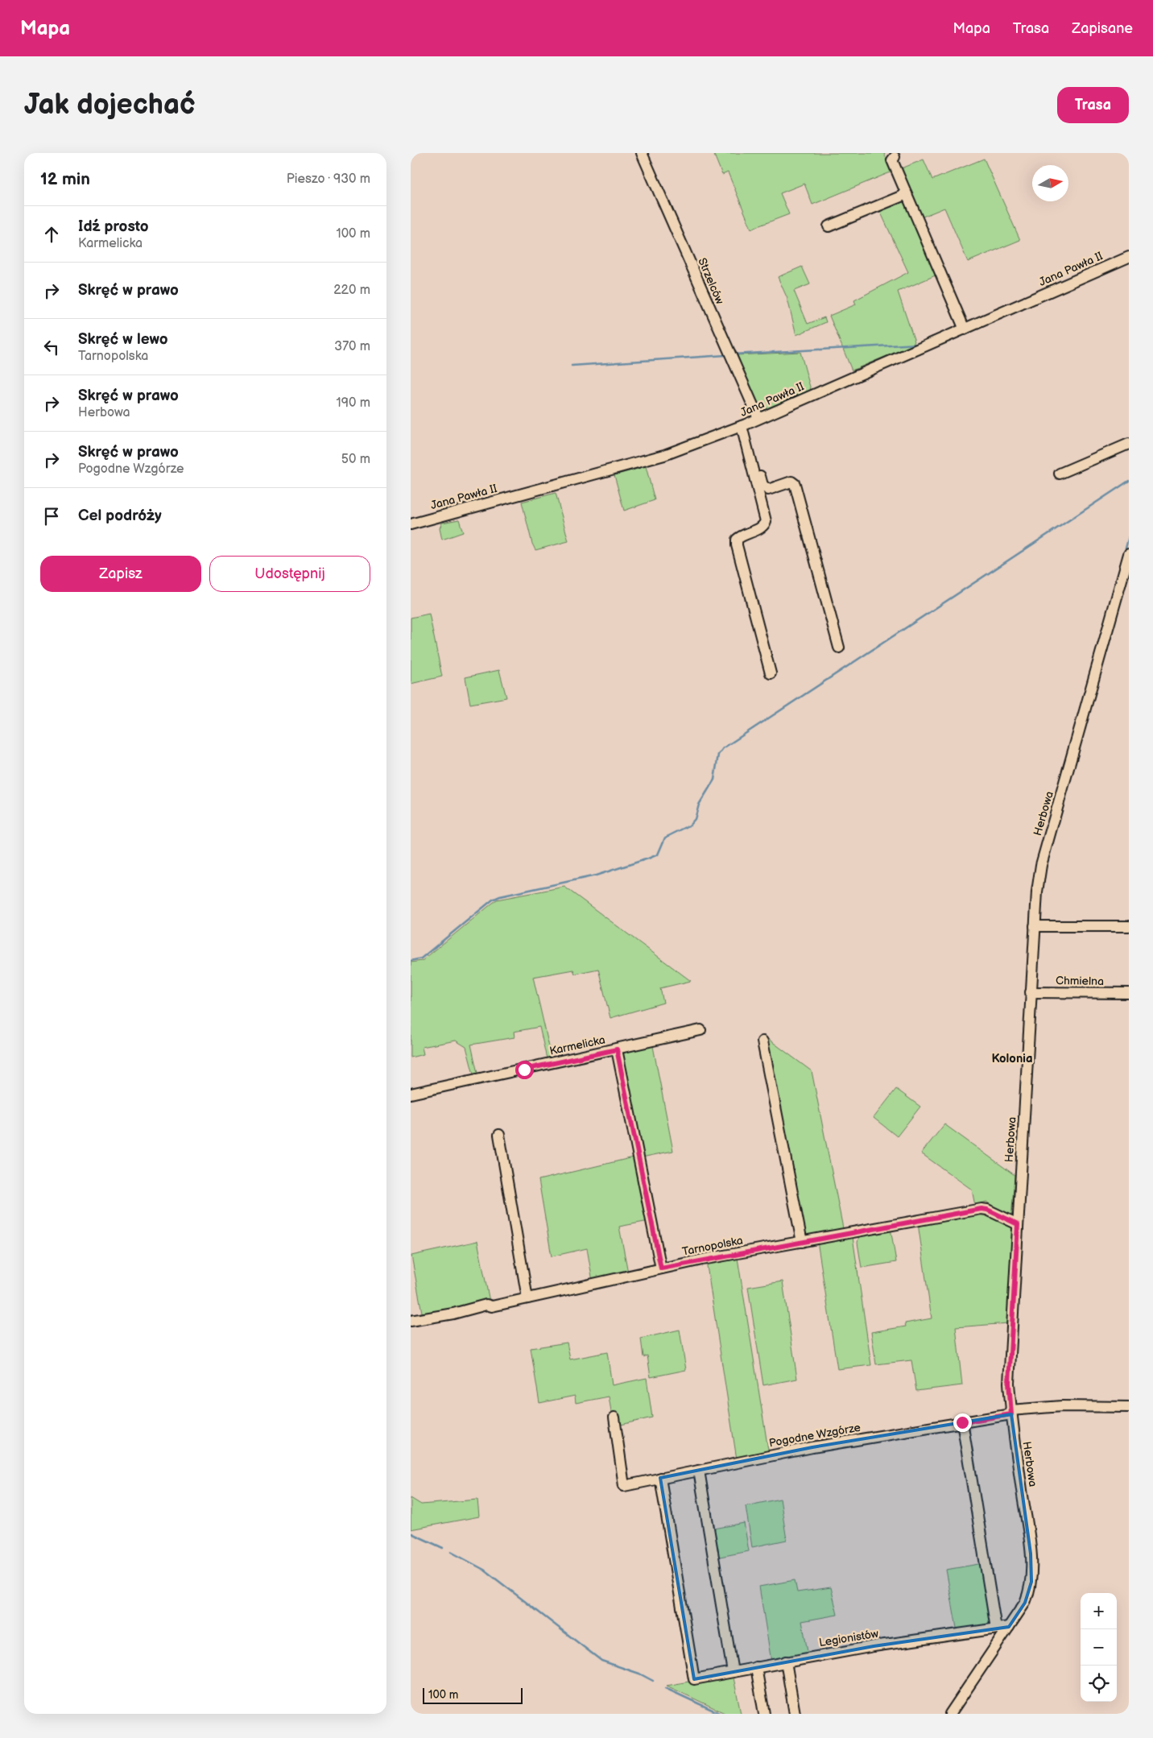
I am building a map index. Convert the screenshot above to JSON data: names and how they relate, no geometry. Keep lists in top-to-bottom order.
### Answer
{
  "streets": {
    "street": [
      "Jana Pawła II",
      "Strzelców",
      "Herbowa",
      "Chmielna",
      "Karmelicka",
      "Tarnopolska",
      "Pogodne Wzgórze",
      "Legionistów"
    ]
  },
  "crossings": [
    ["Jana Pawła II", "Strzelców"],
    ["Herbowa", "Chmielna"],
    ["Herbowa", "Tarnopolska"],
    ["Herbowa", "Pogodne Wzgórze"],
    ["Herbowa", "Legionistów"],
    ["Pogodne Wzgórze", "Legionistów"]
  ],
  "districts": ["Kolonia"],
  "scale_bar": "100 m",
  "north": "right",
  "page": {
    "header": "Mapa",
    "nav": ["Mapa", "Trasa", "Zapisane"],
    "buttons": [
      "Trasa",
      ["Zapisz", "Udostępnij"]
    ],
    "title": "Jak dojechać",
    "heading": ["12 min", "Pieszo · 930 m"],
    "list": [
      ["Idź prosto", "Karmelicka", "100 m"],
      ["Skręć w prawo", "220 m"],
      ["Skręć w lewo", "Tarnopolska", "370 m"],
      ["Skręć w prawo", "Herbowa", "190 m"],
      ["Skręć w prawo", "Pogodne Wzgórze", "50 m"],
      "Cel podróży"
    ],
    "map_buttons": ["+", "−"],
    "scale": "100 m"
  }
}
